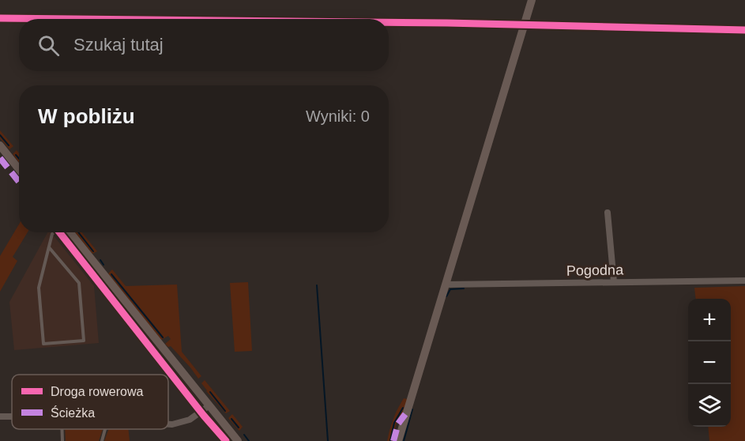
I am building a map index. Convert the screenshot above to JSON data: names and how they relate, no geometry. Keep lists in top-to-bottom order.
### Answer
{
  "streets": {
    "street": ["Pogodna"]
  },
  "legend": ["Droga rowerowa", "Ścieżka"],
  "page": {
    "search": "Szukaj tutaj",
    "heading": ["W pobliżu", "Wyniki: 0"],
    "map_buttons": ["+", "−"]
  }
}
